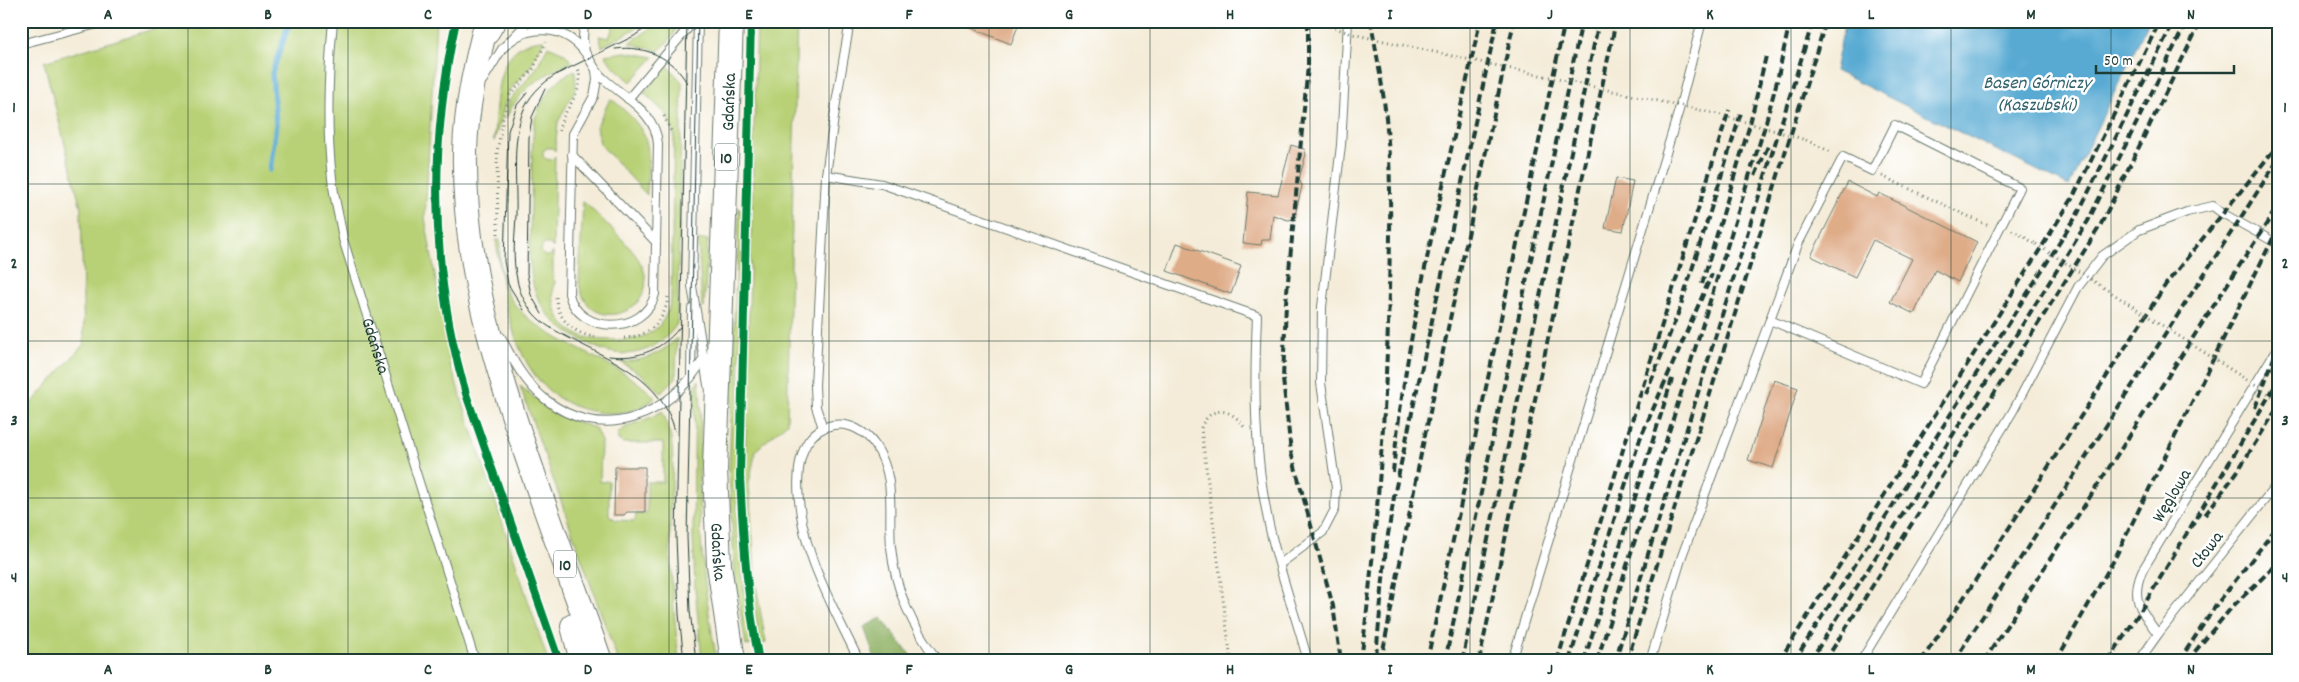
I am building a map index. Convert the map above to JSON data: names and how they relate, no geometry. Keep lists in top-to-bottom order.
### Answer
{
  "streets": {
    "main road": ["Gdańska", "10"],
    "lane": ["Węglowa", "Cłowa"]
  },
  "crossings": [
    ["Węglowa", "Cłowa"]
  ],
  "water": ["Basen Górniczy (Kaszubski)"],
  "scale_bar": "50 m",
  "grid": {
    "columns": [
      "A",
      "B",
      "C",
      "D",
      "E",
      "F",
      "G",
      "H",
      "I",
      "J",
      "K",
      "L",
      "M",
      "N"
    ],
    "rows": [
      "1",
      "2",
      "3",
      "4"
    ]
  }
}
